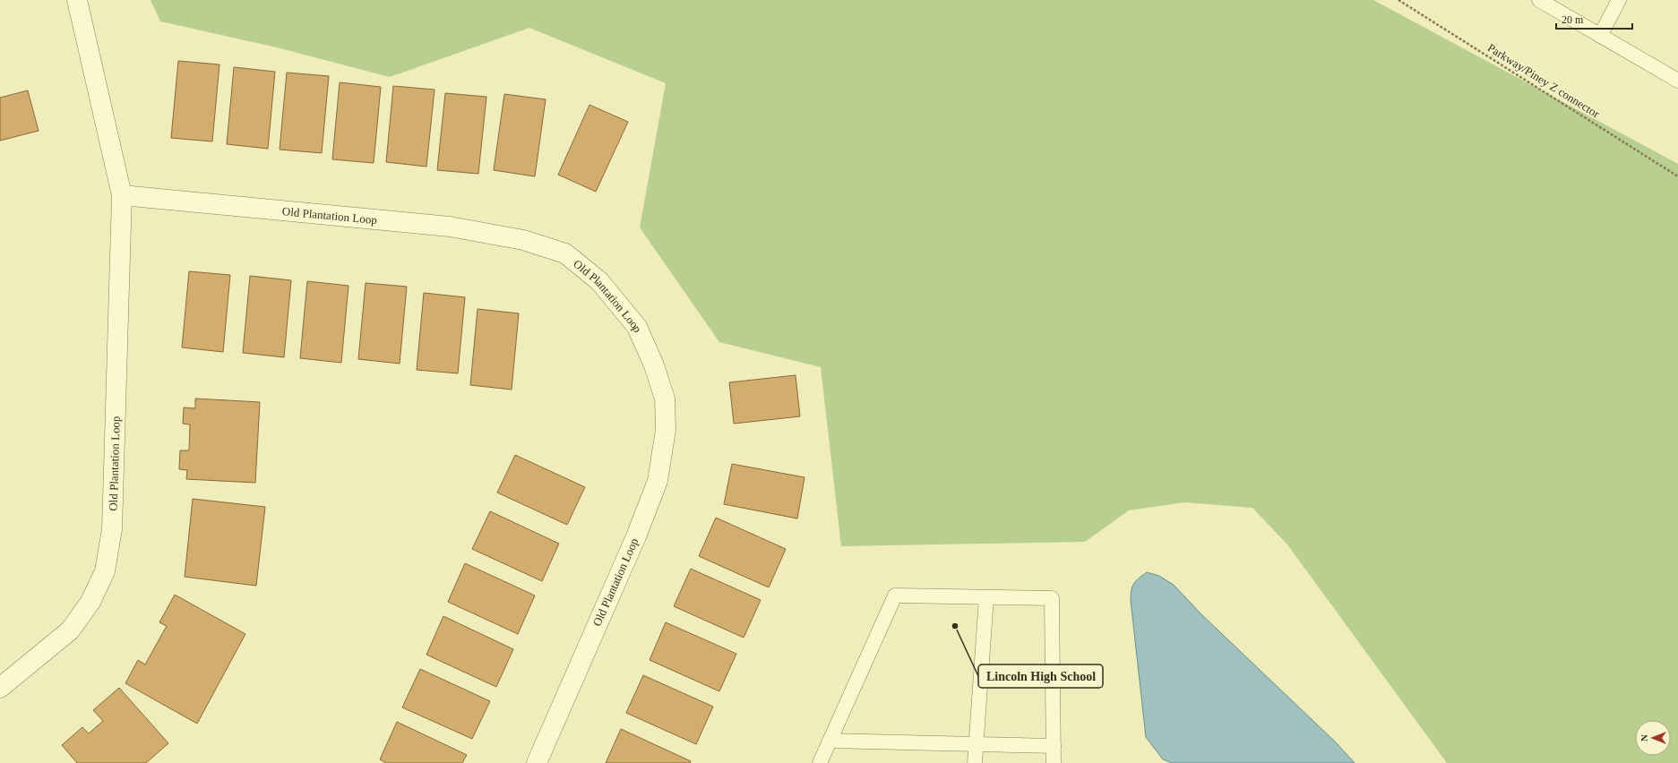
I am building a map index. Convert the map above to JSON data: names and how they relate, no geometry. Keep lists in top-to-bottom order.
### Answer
{
  "streets": {
    "street": ["Old Plantation Loop"],
    "path": ["Parkway/Piney Z connector"]
  },
  "places": ["Lincoln High School"],
  "scale_bar": "20 m",
  "north": "left"
}
